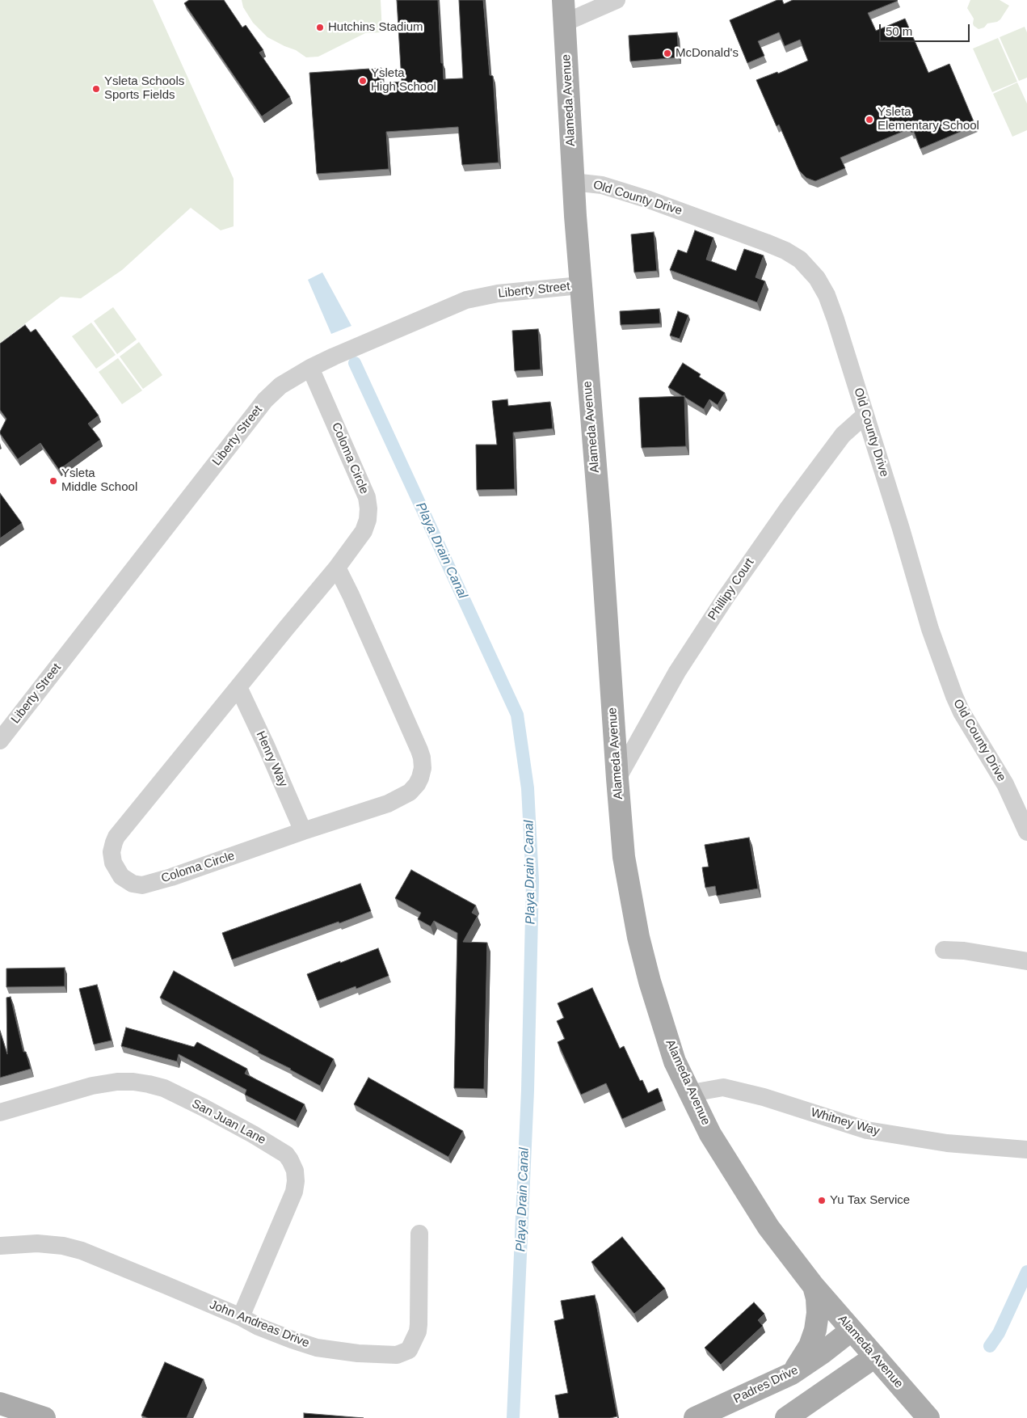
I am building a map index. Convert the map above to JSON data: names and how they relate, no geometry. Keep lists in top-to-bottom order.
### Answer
{
  "streets": {
    "main road": ["Alameda Avenue", "Padres Drive"],
    "street": [
      "Old County Drive",
      "Liberty Street",
      "Coloma Circle",
      "Phillipy Court",
      "Henry Way",
      "San Juan Lane",
      "Whitney Way",
      "John Andreas Drive"
    ]
  },
  "crossings": [
    ["Alameda Avenue", "Old County Drive"],
    ["Alameda Avenue", "Liberty Street"],
    ["Alameda Avenue", "Phillipy Court"],
    ["Alameda Avenue", "Whitney Way"],
    ["Alameda Avenue", "Padres Drive"],
    ["Old County Drive", "Phillipy Court"],
    ["Liberty Street", "Coloma Circle"],
    ["Coloma Circle", "Henry Way"],
    ["San Juan Lane", "John Andreas Drive"]
  ],
  "water": ["Playa Drain Canal"],
  "places": [
    "Hutchins Stadium",
    "McDonald's",
    "Ysleta High School",
    "Ysleta Schools Sports Fields",
    "Ysleta Elementary School",
    "Ysleta Middle School",
    "Yu Tax Service"
  ],
  "scale_bar": "50 m"
}
